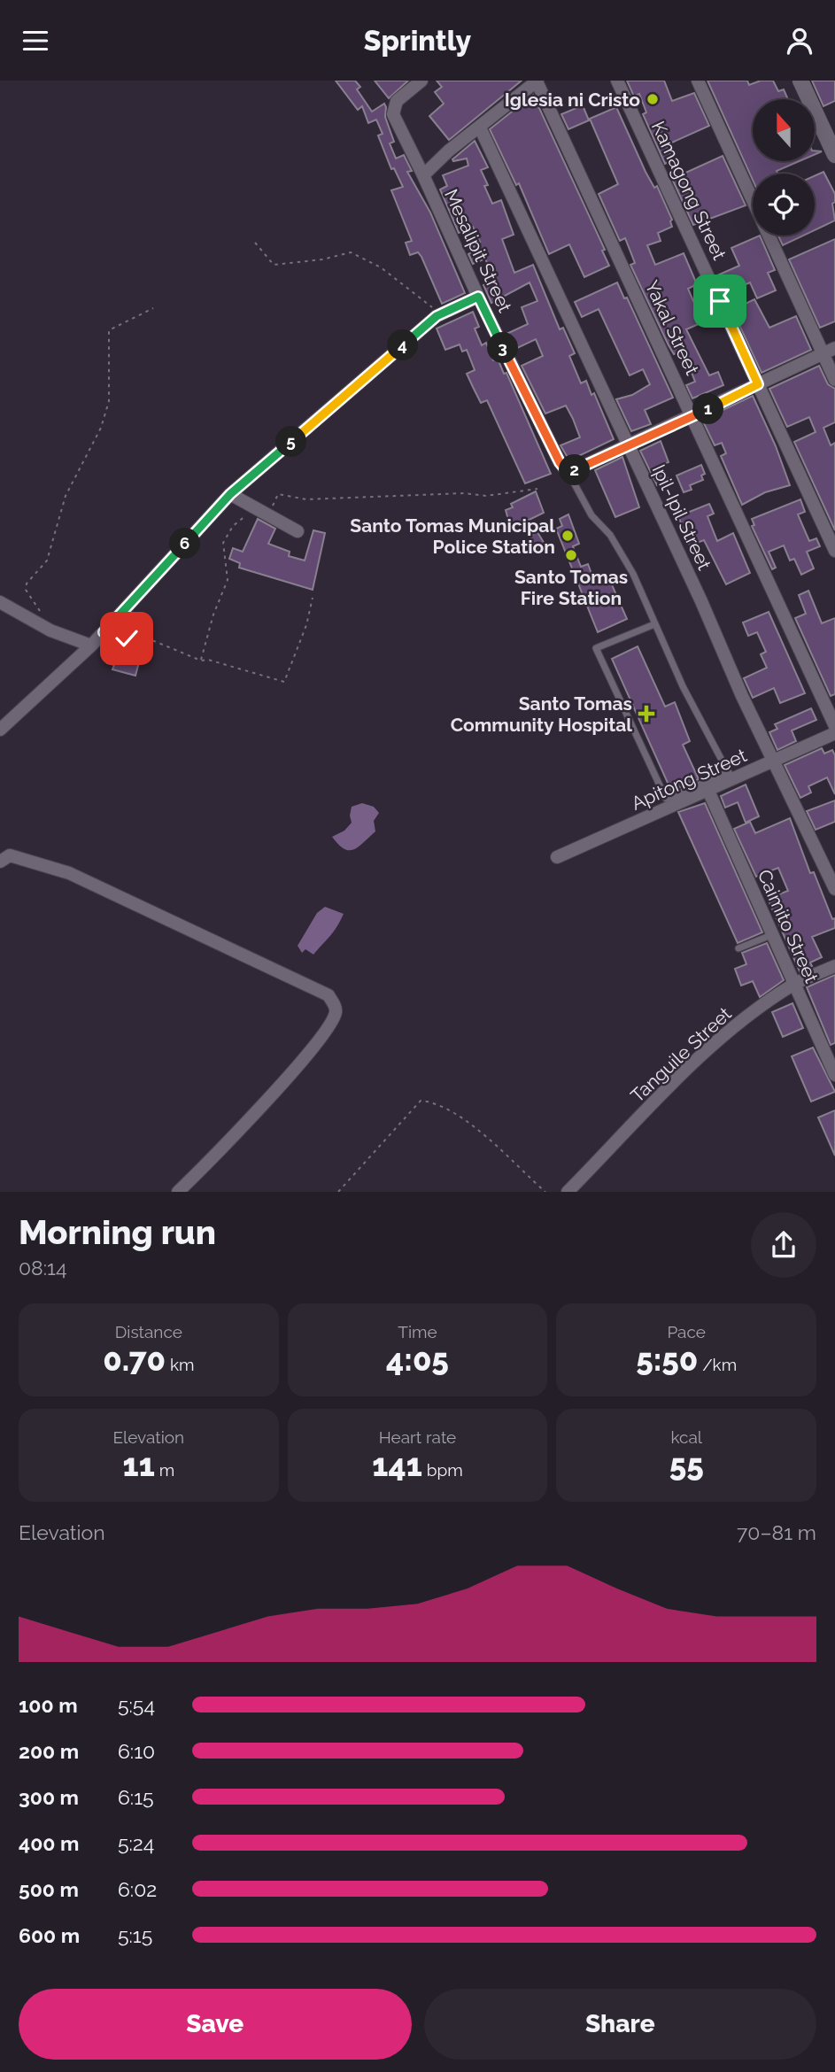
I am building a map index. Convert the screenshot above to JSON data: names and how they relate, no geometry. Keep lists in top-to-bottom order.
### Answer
{
  "streets": {
    "street": [
      "Kamagong Street",
      "Mesalipit Street",
      "Yakal Street",
      "Ipil-Ipil Street",
      "Apitong Street",
      "Caimito Street",
      "Tanguile Street"
    ]
  },
  "crossings": [
    ["Mesalipit Street", "Yakal Street"],
    ["Mesalipit Street", "Ipil-Ipil Street"],
    ["Ipil-Ipil Street", "Apitong Street"],
    ["Apitong Street", "Caimito Street"],
    ["Caimito Street", "Tanguile Street"]
  ],
  "places": {
    "other": ["Iglesia ni Cristo", "Santo Tomas Municipal Police Station", "Santo Tomas Fire Station"],
    "health": ["Santo Tomas Community Hospital"]
  },
  "north": "top",
  "page": {
    "header": "Sprintly",
    "pins": [
      "4",
      "3",
      "1",
      "5",
      "2",
      "6"
    ],
    "heading": ["Morning run", "08:14"],
    "stats": [
      ["Distance", "0.70 km"],
      ["Time", "4:05"],
      ["Pace", "5:50 /km"],
      ["Elevation", "11 m"],
      ["Heart rate", "141 bpm"],
      ["kcal", "55"]
    ],
    "chart": ["Elevation", "70–81 m"],
    "list": [
      {
        "name": "100 m",
        "note": "5:54"
      },
      {
        "name": "200 m",
        "note": "6:10"
      },
      {
        "name": "300 m",
        "note": "6:15"
      },
      {
        "name": "400 m",
        "note": "5:24"
      },
      {
        "name": "500 m",
        "note": "6:02"
      },
      {
        "name": "600 m",
        "note": "5:15"
      }
    ],
    "buttons": ["Save", "Share"]
  }
}
